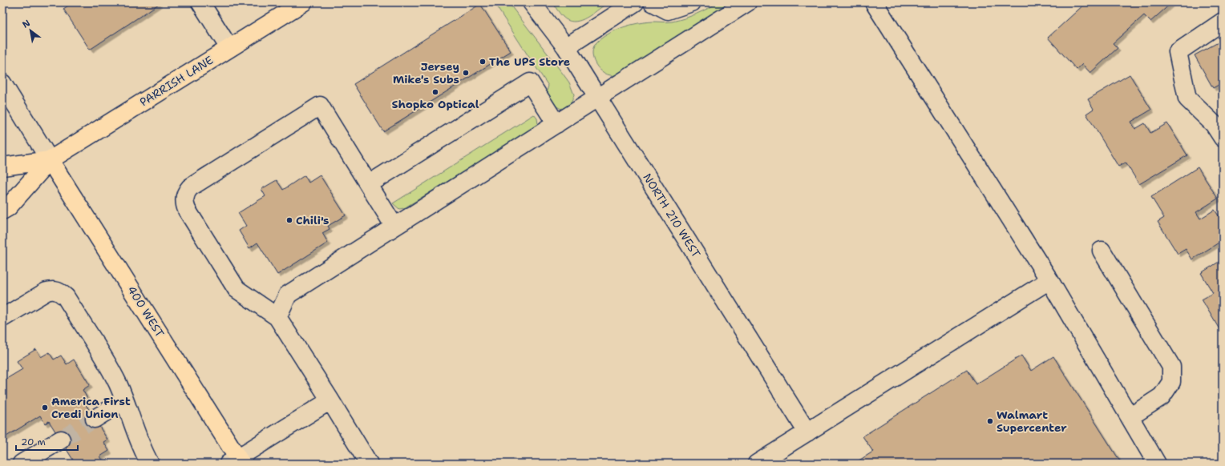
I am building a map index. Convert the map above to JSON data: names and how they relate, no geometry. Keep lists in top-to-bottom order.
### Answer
{
  "streets": {
    "main road": ["PARRISH LANE", "400 WEST"],
    "street": ["NORTH 210 WEST"]
  },
  "crossings": [
    ["PARRISH LANE", "400 WEST"]
  ],
  "places": [
    "The UPS Store",
    "Jersey Mike's Subs",
    "Shopko Optical",
    "Chili's",
    "America First Credi Union",
    "Walmart Supercenter"
  ],
  "scale_bar": "20 m",
  "north": "top left"
}
